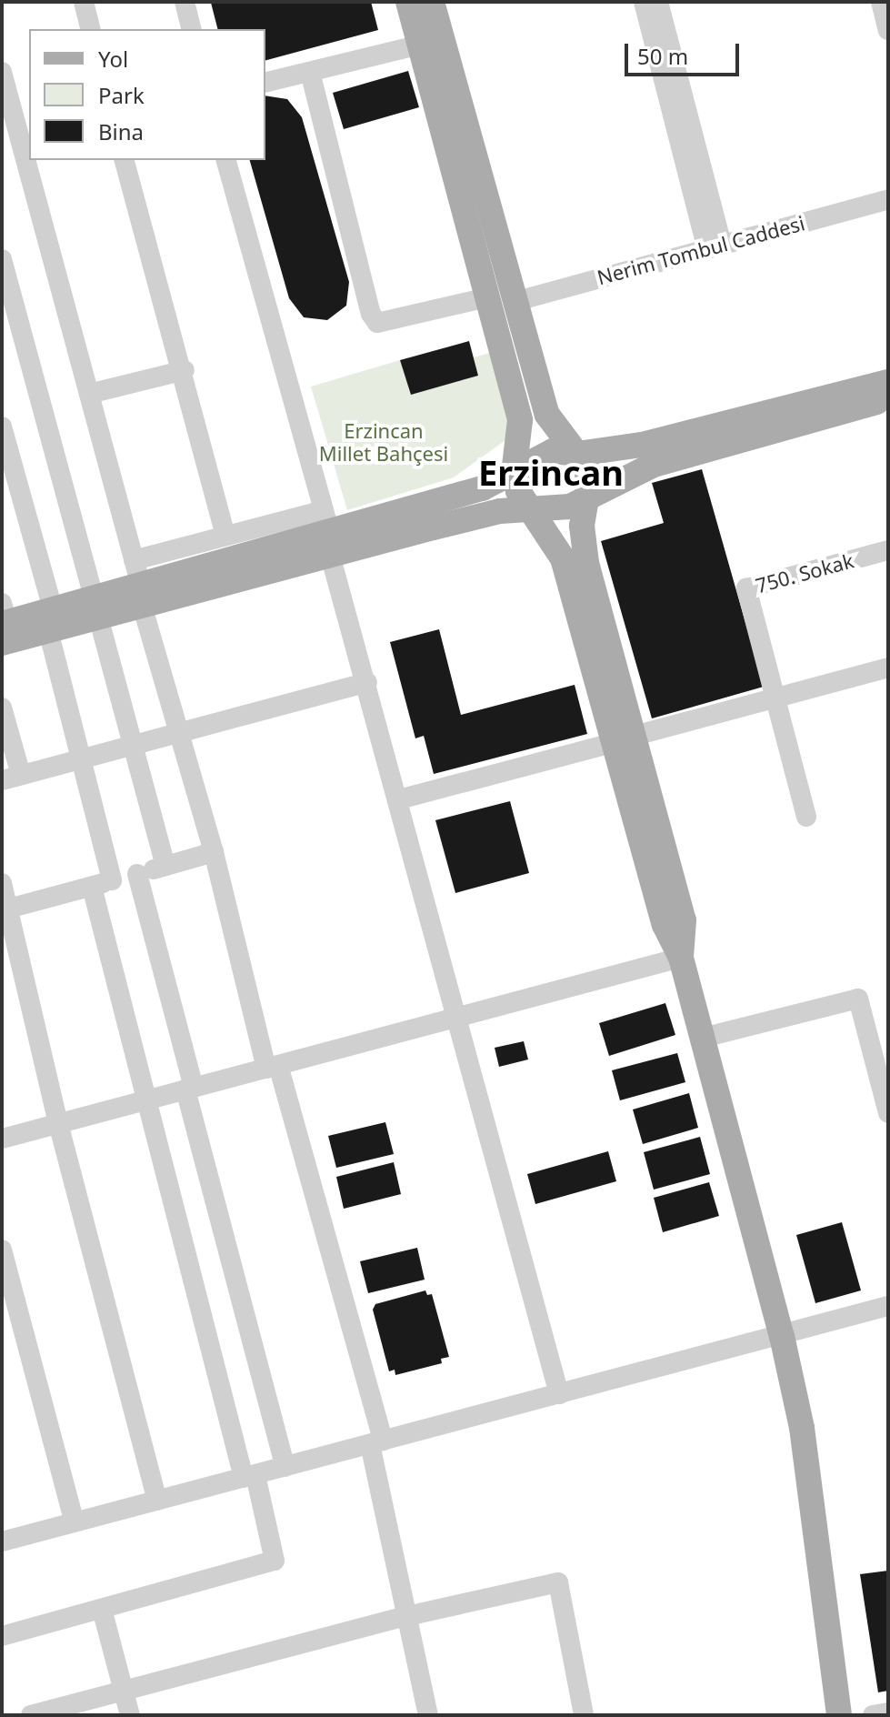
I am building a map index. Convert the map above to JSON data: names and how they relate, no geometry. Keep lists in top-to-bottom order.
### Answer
{
  "streets": {
    "street": ["Nerim Tombul Caddesi", "750. Sokak"]
  },
  "districts": ["Erzincan"],
  "parks": ["Erzincan Millet Bahçesi"],
  "legend": ["Yol", "Park", "Bina"],
  "scale_bar": "50 m"
}
